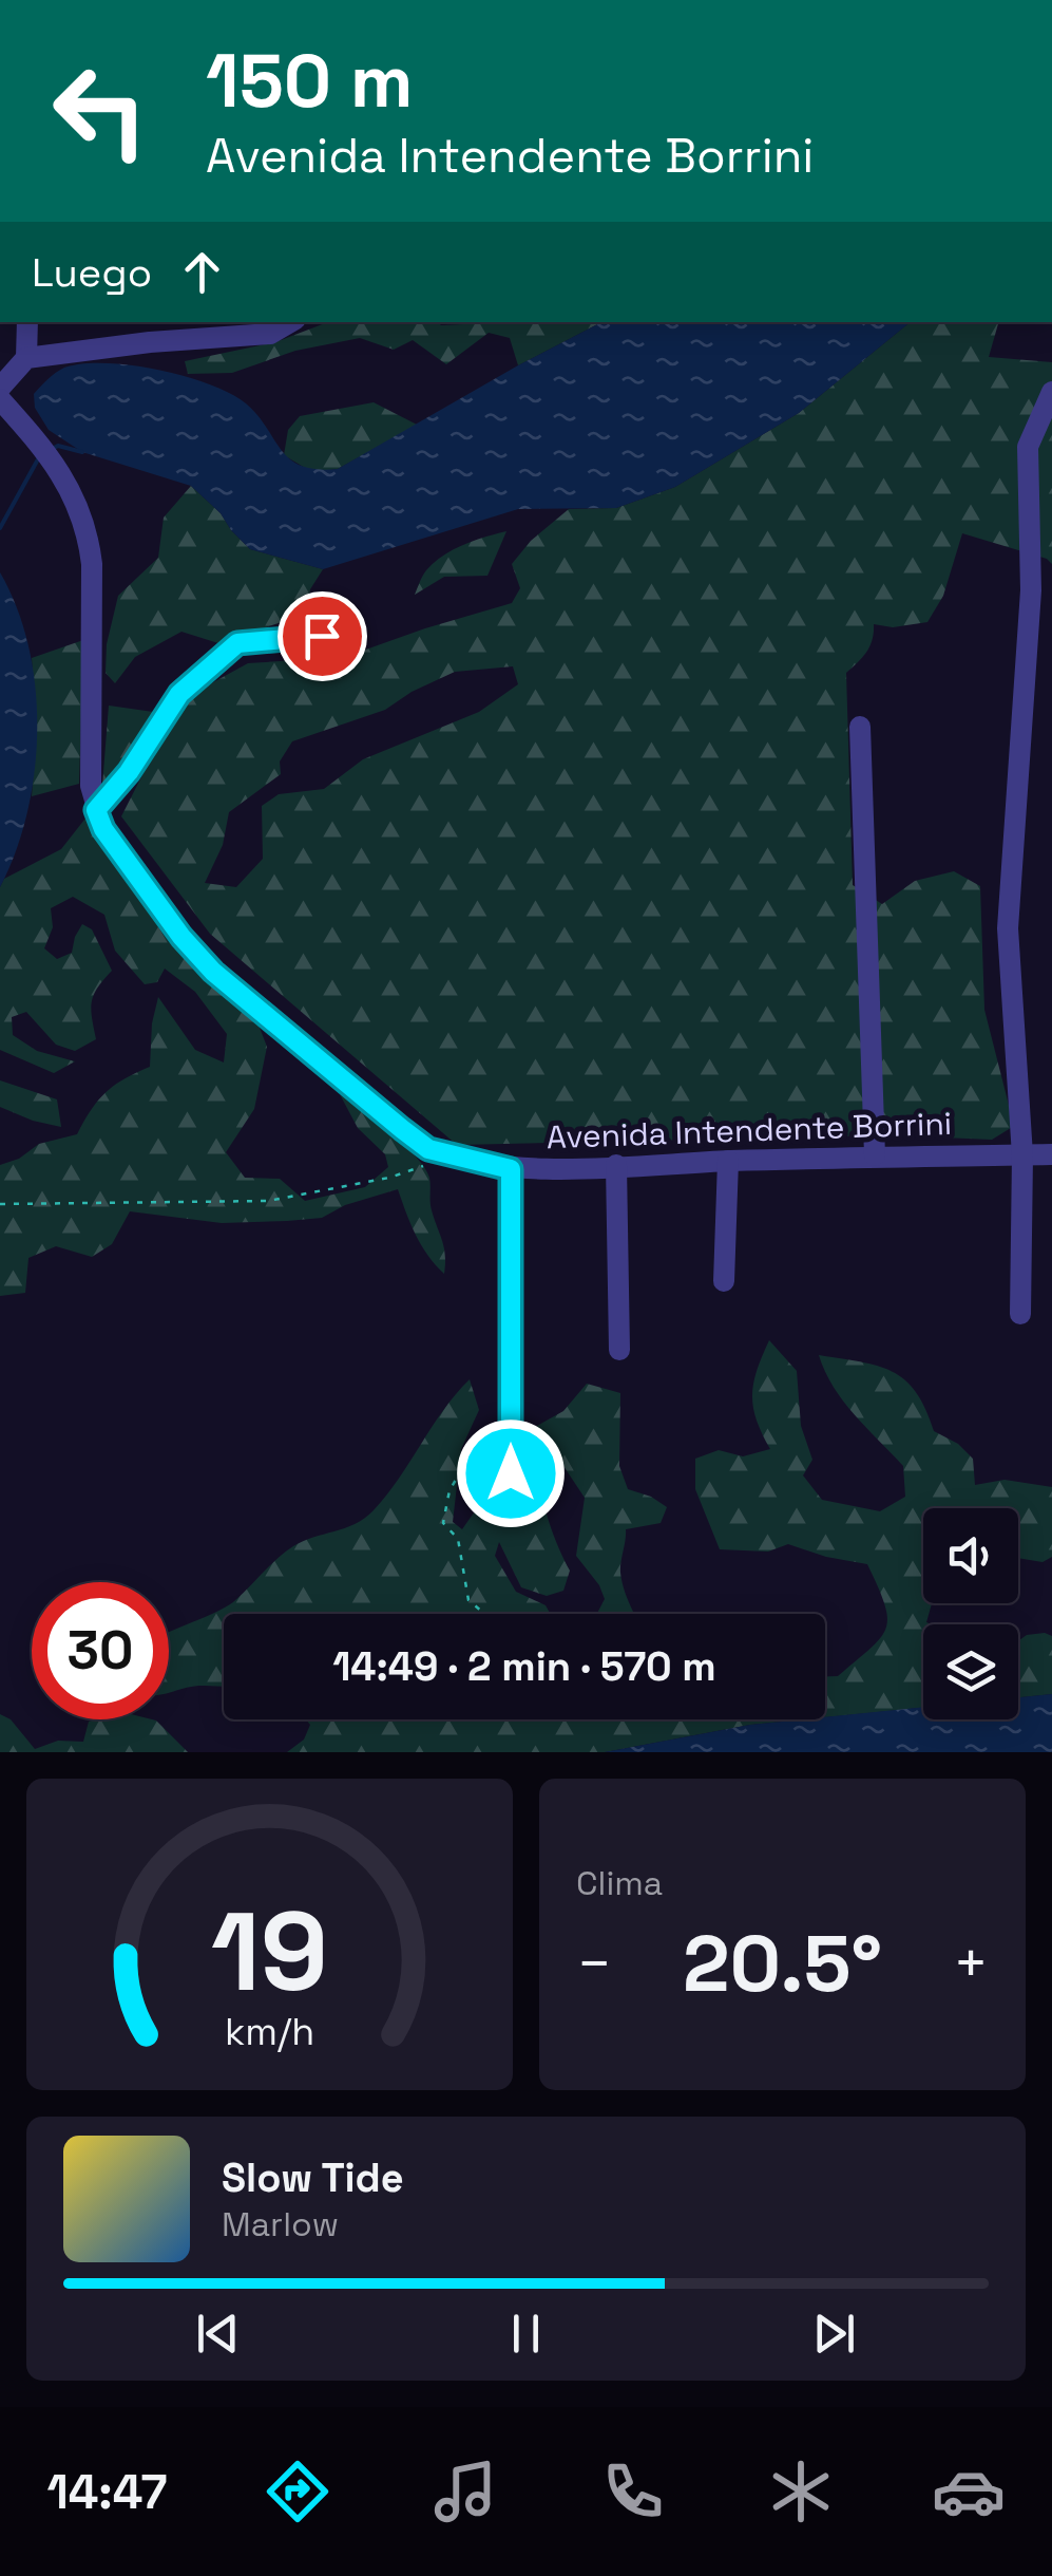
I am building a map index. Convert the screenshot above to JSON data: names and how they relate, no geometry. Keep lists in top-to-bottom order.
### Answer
{
  "streets": {
    "street": ["Avenida Intendente Borrini"]
  },
  "page": {
    "turn": ["150 m", "Avenida Intendente Borrini"],
    "then": "Luego",
    "limit": "30",
    "trip": "14:49 · 2 min · 570 m",
    "tile": "Clima",
    "heat": ["−", "20.5°", "+"],
    "song": ["Slow Tide", "Marlow"],
    "tabs": "14:47",
    "gauge": ["19", "km/h"]
  }
}
